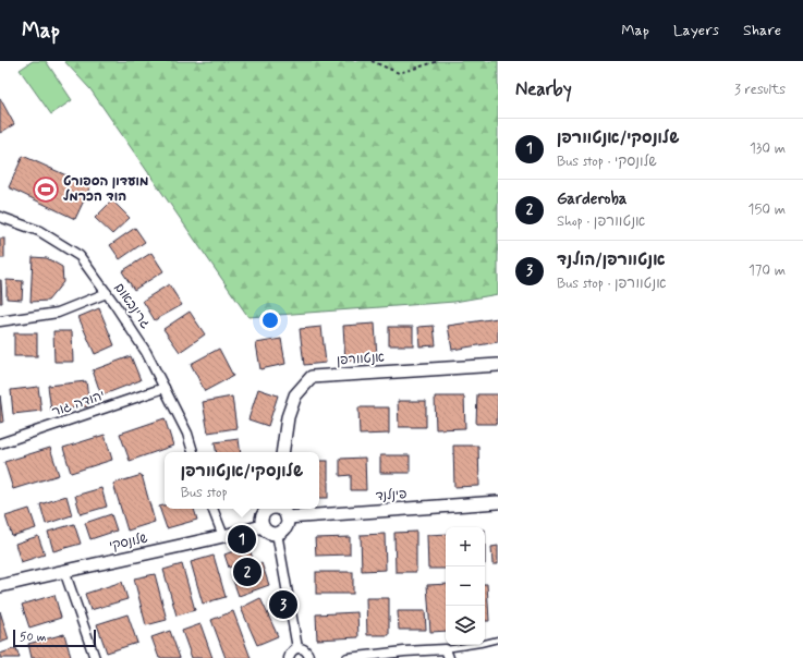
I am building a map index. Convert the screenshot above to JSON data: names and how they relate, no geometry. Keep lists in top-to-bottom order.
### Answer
{
  "streets": {
    "street": [
      "גרינבאום",
      "אנטוורפן",
      "יהודה גור",
      "פינלנד",
      "שלונסקי"
    ]
  },
  "crossings": [
    ["גרינבאום", "יהודה גור"]
  ],
  "places": {
    "sports": ["מועדון הספורט הוד הכרמל"]
  },
  "scale_bar": "50 m",
  "page": {
    "header": "Map",
    "nav": ["Map", "Layers", "Share"],
    "heading": ["Nearby", "3 results"],
    "list": [
      {
        "mark": "1",
        "name": "שלונסקי/אנטוורפן",
        "note": "Bus stop · שלונסקי",
        "value": "130 m"
      },
      {
        "mark": "2",
        "name": "Garderoba",
        "note": "Shop · אנטוורפן",
        "value": "150 m"
      },
      {
        "mark": "3",
        "name": "אנטוורפן/הולנד",
        "note": "Bus stop · אנטוורפן",
        "value": "170 m"
      }
    ],
    "popup": ["שלונסקי/אנטוורפן", "Bus stop"],
    "pins": ["1", "2", "3"],
    "map_buttons": ["+", "−"],
    "scale": "50 m"
  }
}
